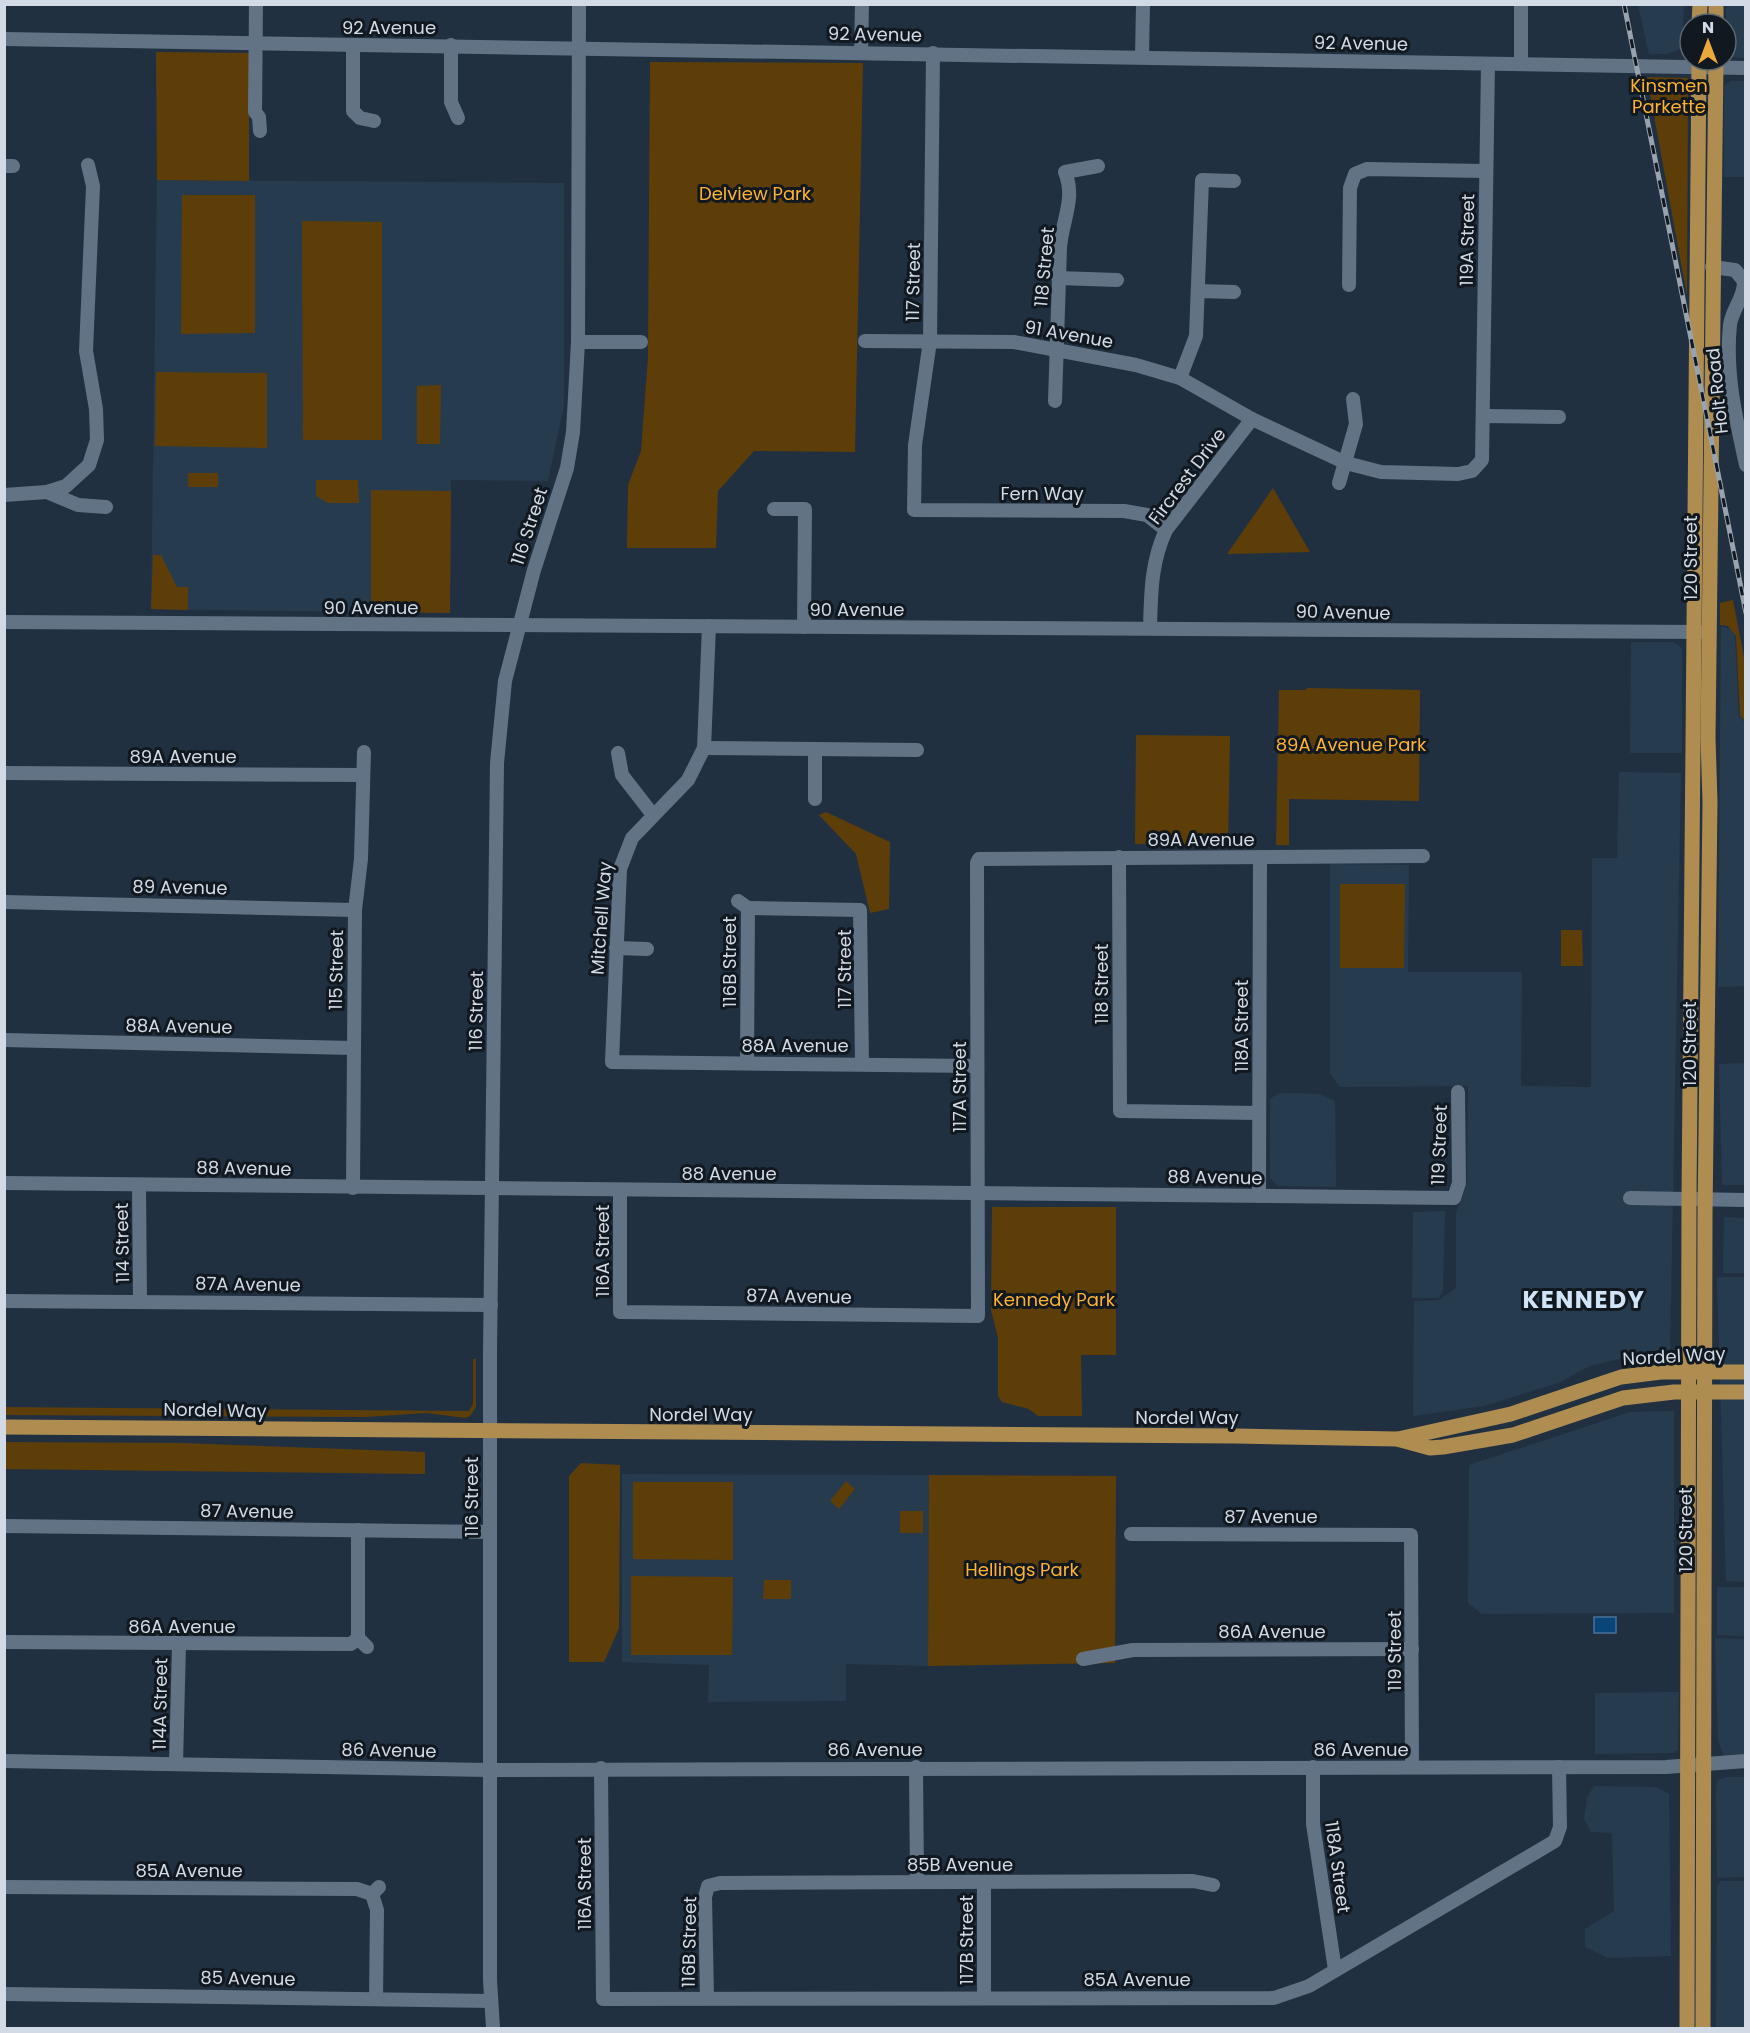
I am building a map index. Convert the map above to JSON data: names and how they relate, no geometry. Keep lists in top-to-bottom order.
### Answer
{
  "streets": {
    "main road": ["120 Street", "Nordel Way"],
    "street": [
      "92 Avenue",
      "119A Street",
      "118 Street",
      "117 Street",
      "91 Avenue",
      "Holt Road",
      "Fircrest Drive",
      "Fern Way",
      "116 Street",
      "90 Avenue",
      "89A Avenue",
      "89 Avenue",
      "Mitchell Way",
      "116B Street",
      "115 Street",
      "88A Avenue",
      "118A Street",
      "117A Street",
      "119 Street",
      "88 Avenue",
      "114 Street",
      "116A Street",
      "87A Avenue",
      "87 Avenue",
      "86A Avenue",
      "114A Street",
      "86 Avenue",
      "85B Avenue",
      "85A Avenue",
      "117B Street",
      "85 Avenue"
    ]
  },
  "crossings": [
    ["92 Avenue", "119A Street"],
    ["92 Avenue", "117 Street"],
    ["92 Avenue", "116 Street"],
    ["119A Street", "91 Avenue"],
    ["118 Street", "91 Avenue"],
    ["118 Street", "89A Avenue"],
    ["118 Street", "118A Street"],
    ["117 Street", "91 Avenue"],
    ["117 Street", "Fern Way"],
    ["117 Street", "116B Street"],
    ["117 Street", "88A Avenue"],
    ["91 Avenue", "Fircrest Drive"],
    ["Holt Road", "120 Street"],
    ["Fircrest Drive", "Fern Way"],
    ["Fircrest Drive", "90 Avenue"],
    ["116 Street", "90 Avenue"],
    ["116 Street", "88 Avenue"],
    ["116 Street", "87A Avenue"],
    ["116 Street", "Nordel Way"],
    ["116 Street", "87 Avenue"],
    ["116 Street", "86 Avenue"],
    ["116 Street", "85 Avenue"],
    ["120 Street", "90 Avenue"],
    ["120 Street", "Nordel Way"],
    ["120 Street", "86 Avenue"],
    ["90 Avenue", "Mitchell Way"],
    ["89A Avenue", "115 Street"],
    ["89A Avenue", "118A Street"],
    ["89A Avenue", "117A Street"],
    ["89 Avenue", "115 Street"],
    ["Mitchell Way", "88A Avenue"],
    ["116B Street", "88A Avenue"],
    ["116B Street", "85B Avenue"],
    ["116B Street", "85A Avenue"],
    ["115 Street", "88A Avenue"],
    ["115 Street", "88 Avenue"],
    ["88A Avenue", "117A Street"],
    ["118A Street", "88 Avenue"],
    ["118A Street", "86 Avenue"],
    ["118A Street", "85A Avenue"],
    ["117A Street", "88 Avenue"],
    ["117A Street", "87A Avenue"],
    ["119 Street", "88 Avenue"],
    ["119 Street", "87 Avenue"],
    ["119 Street", "86A Avenue"],
    ["119 Street", "86 Avenue"],
    ["88 Avenue", "114 Street"],
    ["88 Avenue", "116A Street"],
    ["114 Street", "87A Avenue"],
    ["116A Street", "87A Avenue"],
    ["116A Street", "86 Avenue"],
    ["116A Street", "85A Avenue"],
    ["87 Avenue", "86A Avenue"],
    ["86A Avenue", "114A Street"],
    ["114A Street", "86 Avenue"],
    ["86 Avenue", "85A Avenue"],
    ["85B Avenue", "117B Street"],
    ["85A Avenue", "117B Street"],
    ["85A Avenue", "85 Avenue"]
  ],
  "districts": ["KENNEDY"],
  "parks": [
    "Kinsmen Parkette",
    "Delview Park",
    "89A Avenue Park",
    "Kennedy Park",
    "Hellings Park"
  ],
  "north": "top"
}
